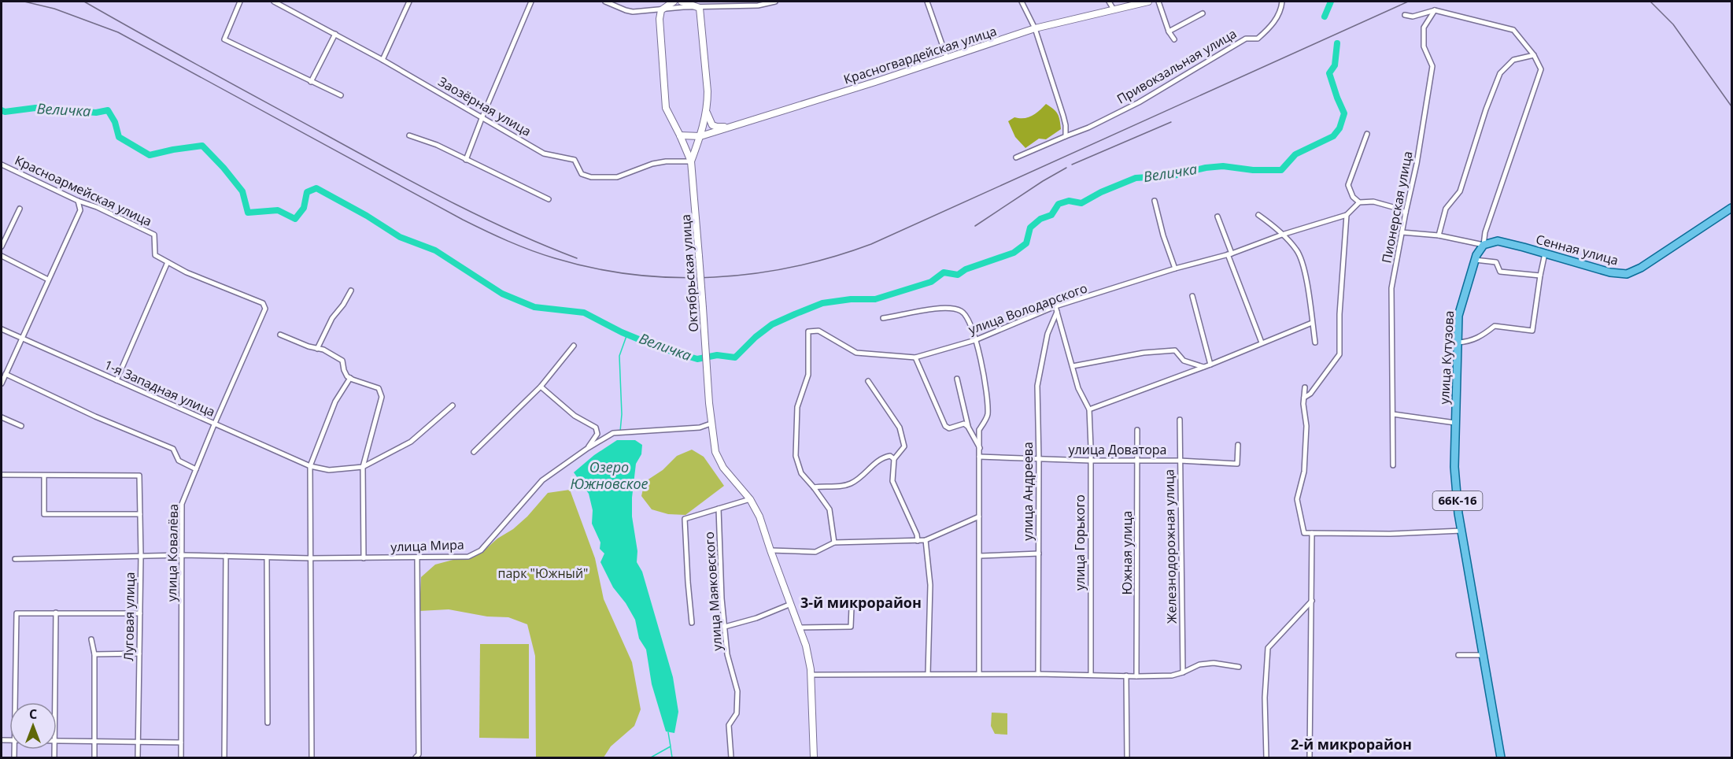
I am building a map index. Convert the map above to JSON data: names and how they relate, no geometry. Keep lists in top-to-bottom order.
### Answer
{
  "streets": {
    "main road": [
      "Красногвардейская улица",
      "Сенная улица",
      "Октябрьская улица",
      "улица Кутузова",
      "66К-16"
    ],
    "street": [
      "Привокзальная улица",
      "Заозёрная улица",
      "Красноармейская улица",
      "Пионерская улица",
      "улица Володарского",
      "1-я Западная улица",
      "улица Доватора",
      "улица Андреева",
      "улица Горького",
      "улица Мира",
      "Железнодорожная улица",
      "улица Ковалёва",
      "Южная улица",
      "улица Маяковского",
      "Луговая улица"
    ]
  },
  "crossings": [
    ["Красногвардейская улица", "Октябрьская улица"],
    ["Заозёрная улица", "Октябрьская улица"],
    ["Красноармейская улица", "улица Ковалёва"],
    ["Пионерская улица", "улица Кутузова"],
    ["Сенная улица", "улица Кутузова"],
    ["Октябрьская улица", "улица Мира"],
    ["1-я Западная улица", "улица Ковалёва"],
    ["улица Доватора", "улица Андреева"],
    ["улица Доватора", "улица Горького"],
    ["улица Доватора", "Железнодорожная улица"],
    ["улица Доватора", "Южная улица"],
    ["улица Мира", "улица Ковалёва"],
    ["улица Мира", "Луговая улица"]
  ],
  "districts": ["3-й микрорайон", "2-й микрорайон"],
  "water": ["Величка", "Озеро Южновское"],
  "parks": ["парк \"Южный\""],
  "north": "top"
}
